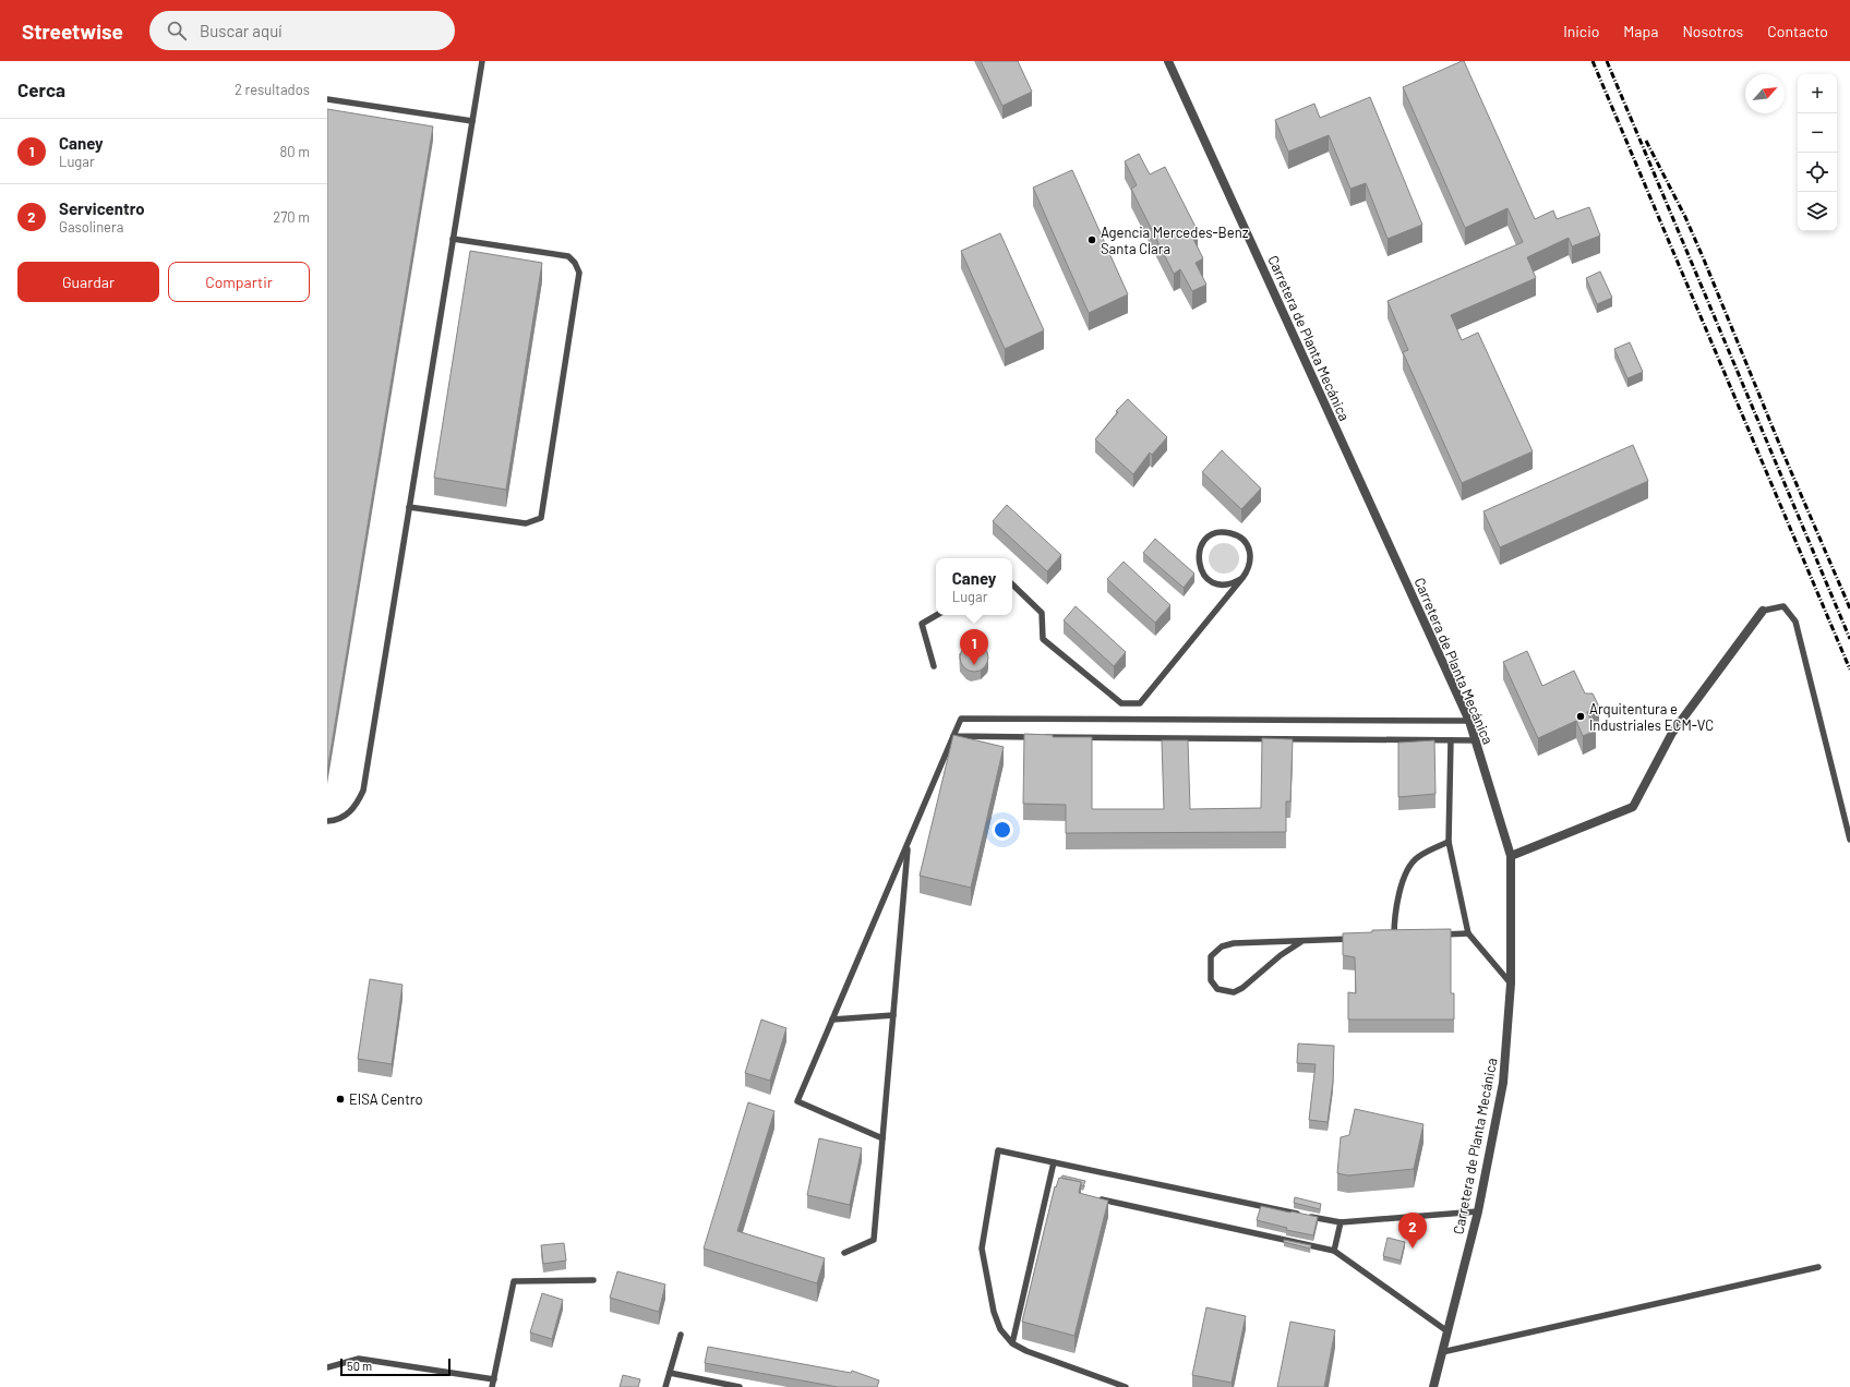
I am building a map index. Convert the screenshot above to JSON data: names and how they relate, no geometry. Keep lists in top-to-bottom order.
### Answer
{
  "streets": {
    "street": ["Carretera de Planta Mecánica"]
  },
  "places": ["Agencia Mercedes-Benz Santa Clara", "Arquitentura e Industriales ECM-VC", "EISA Centro"],
  "scale_bar": "50 m",
  "north": "top right",
  "page": {
    "header": "Streetwise",
    "search": "Buscar aquí",
    "nav": [
      "Inicio",
      "Mapa",
      "Nosotros",
      "Contacto"
    ],
    "heading": ["Cerca", "2 resultados"],
    "map_buttons": ["+", "−"],
    "list": [
      {
        "mark": "1",
        "name": "Caney",
        "note": "Lugar",
        "value": "80 m"
      },
      {
        "mark": "2",
        "name": "Servicentro",
        "note": "Gasolinera",
        "value": "270 m"
      }
    ],
    "buttons": ["Guardar", "Compartir"],
    "popup": ["Caney", "Lugar"],
    "pins": ["1", "2"],
    "scale": "50 m"
  }
}
